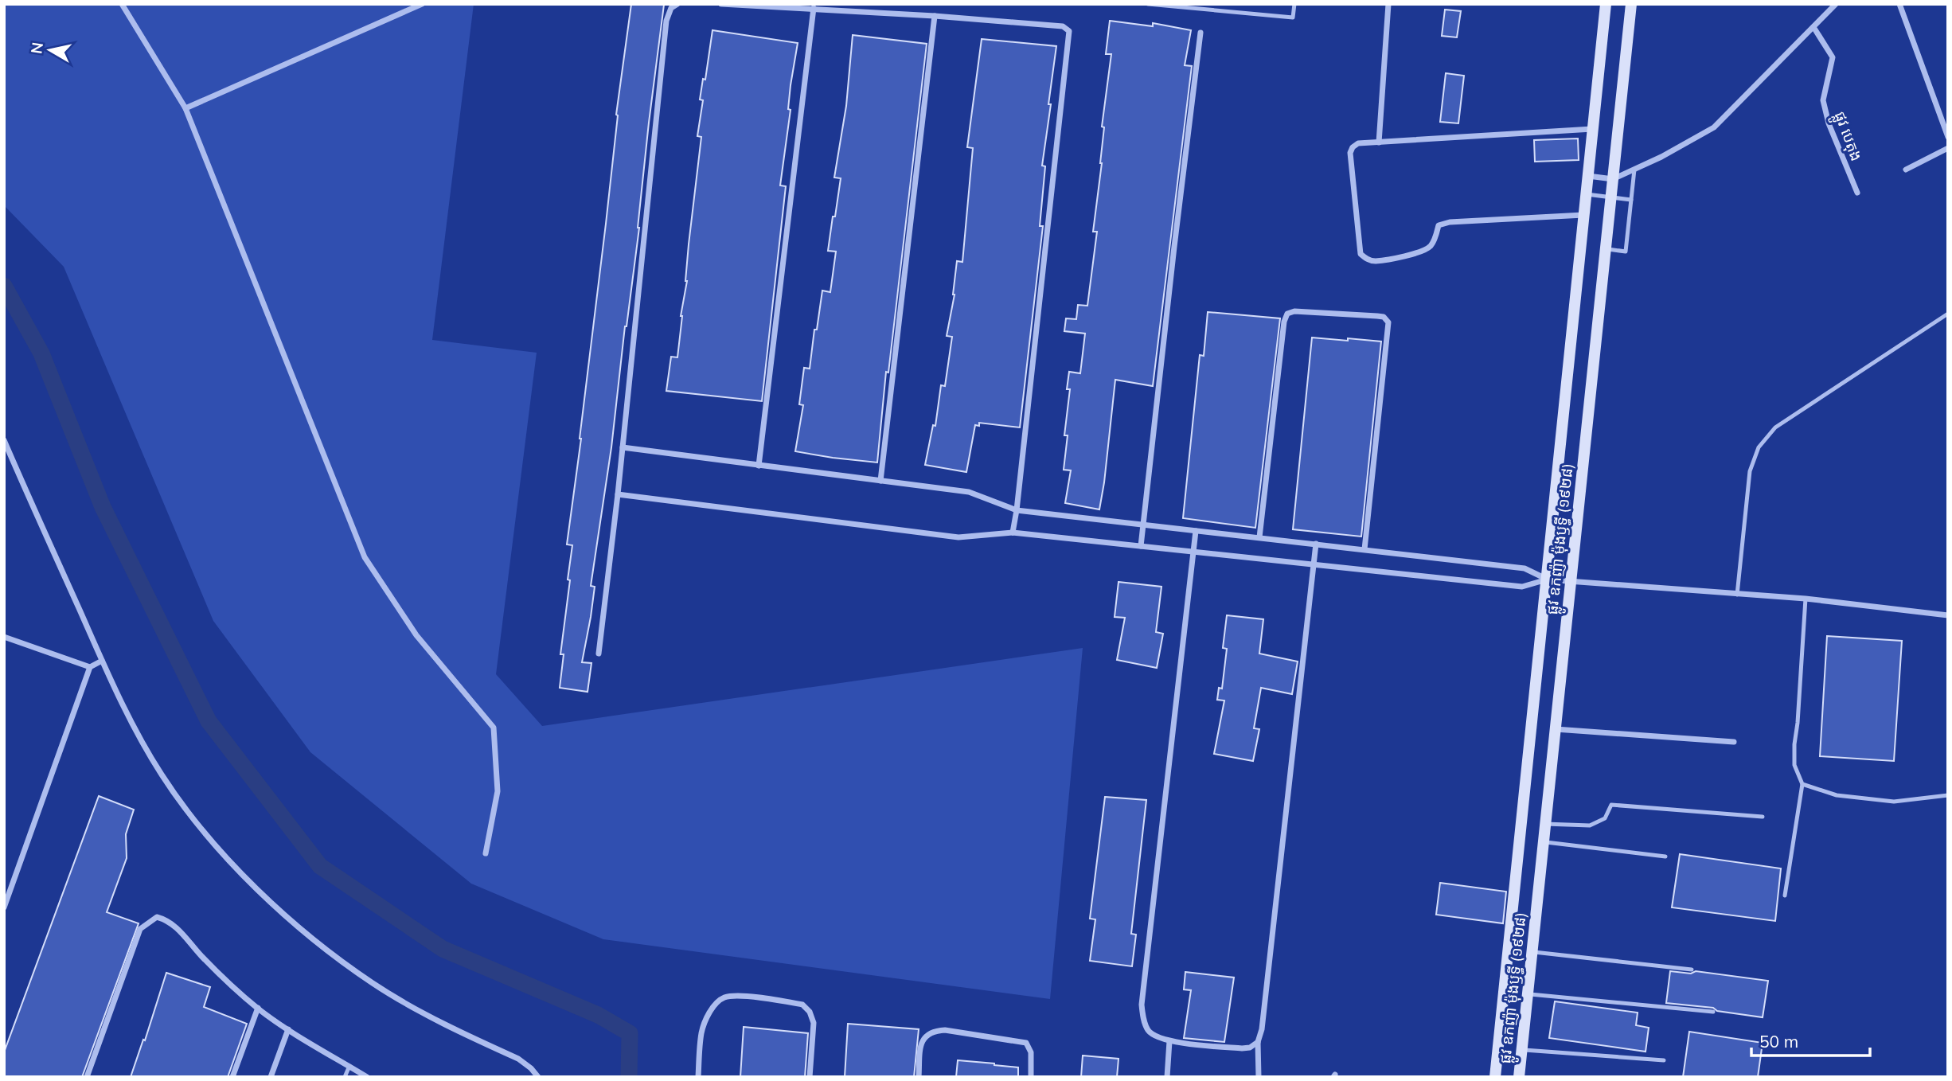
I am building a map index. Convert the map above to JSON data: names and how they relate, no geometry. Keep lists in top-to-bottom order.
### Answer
{
  "streets": {
    "main road": ["ផ្លូវ ឧកញ៉ា ម៉ុងឫទ្ធី (១៩២៨)"],
    "street": ["ផ្លូវ បេតុង"]
  },
  "scale_bar": "50 m",
  "north": "left"
}
